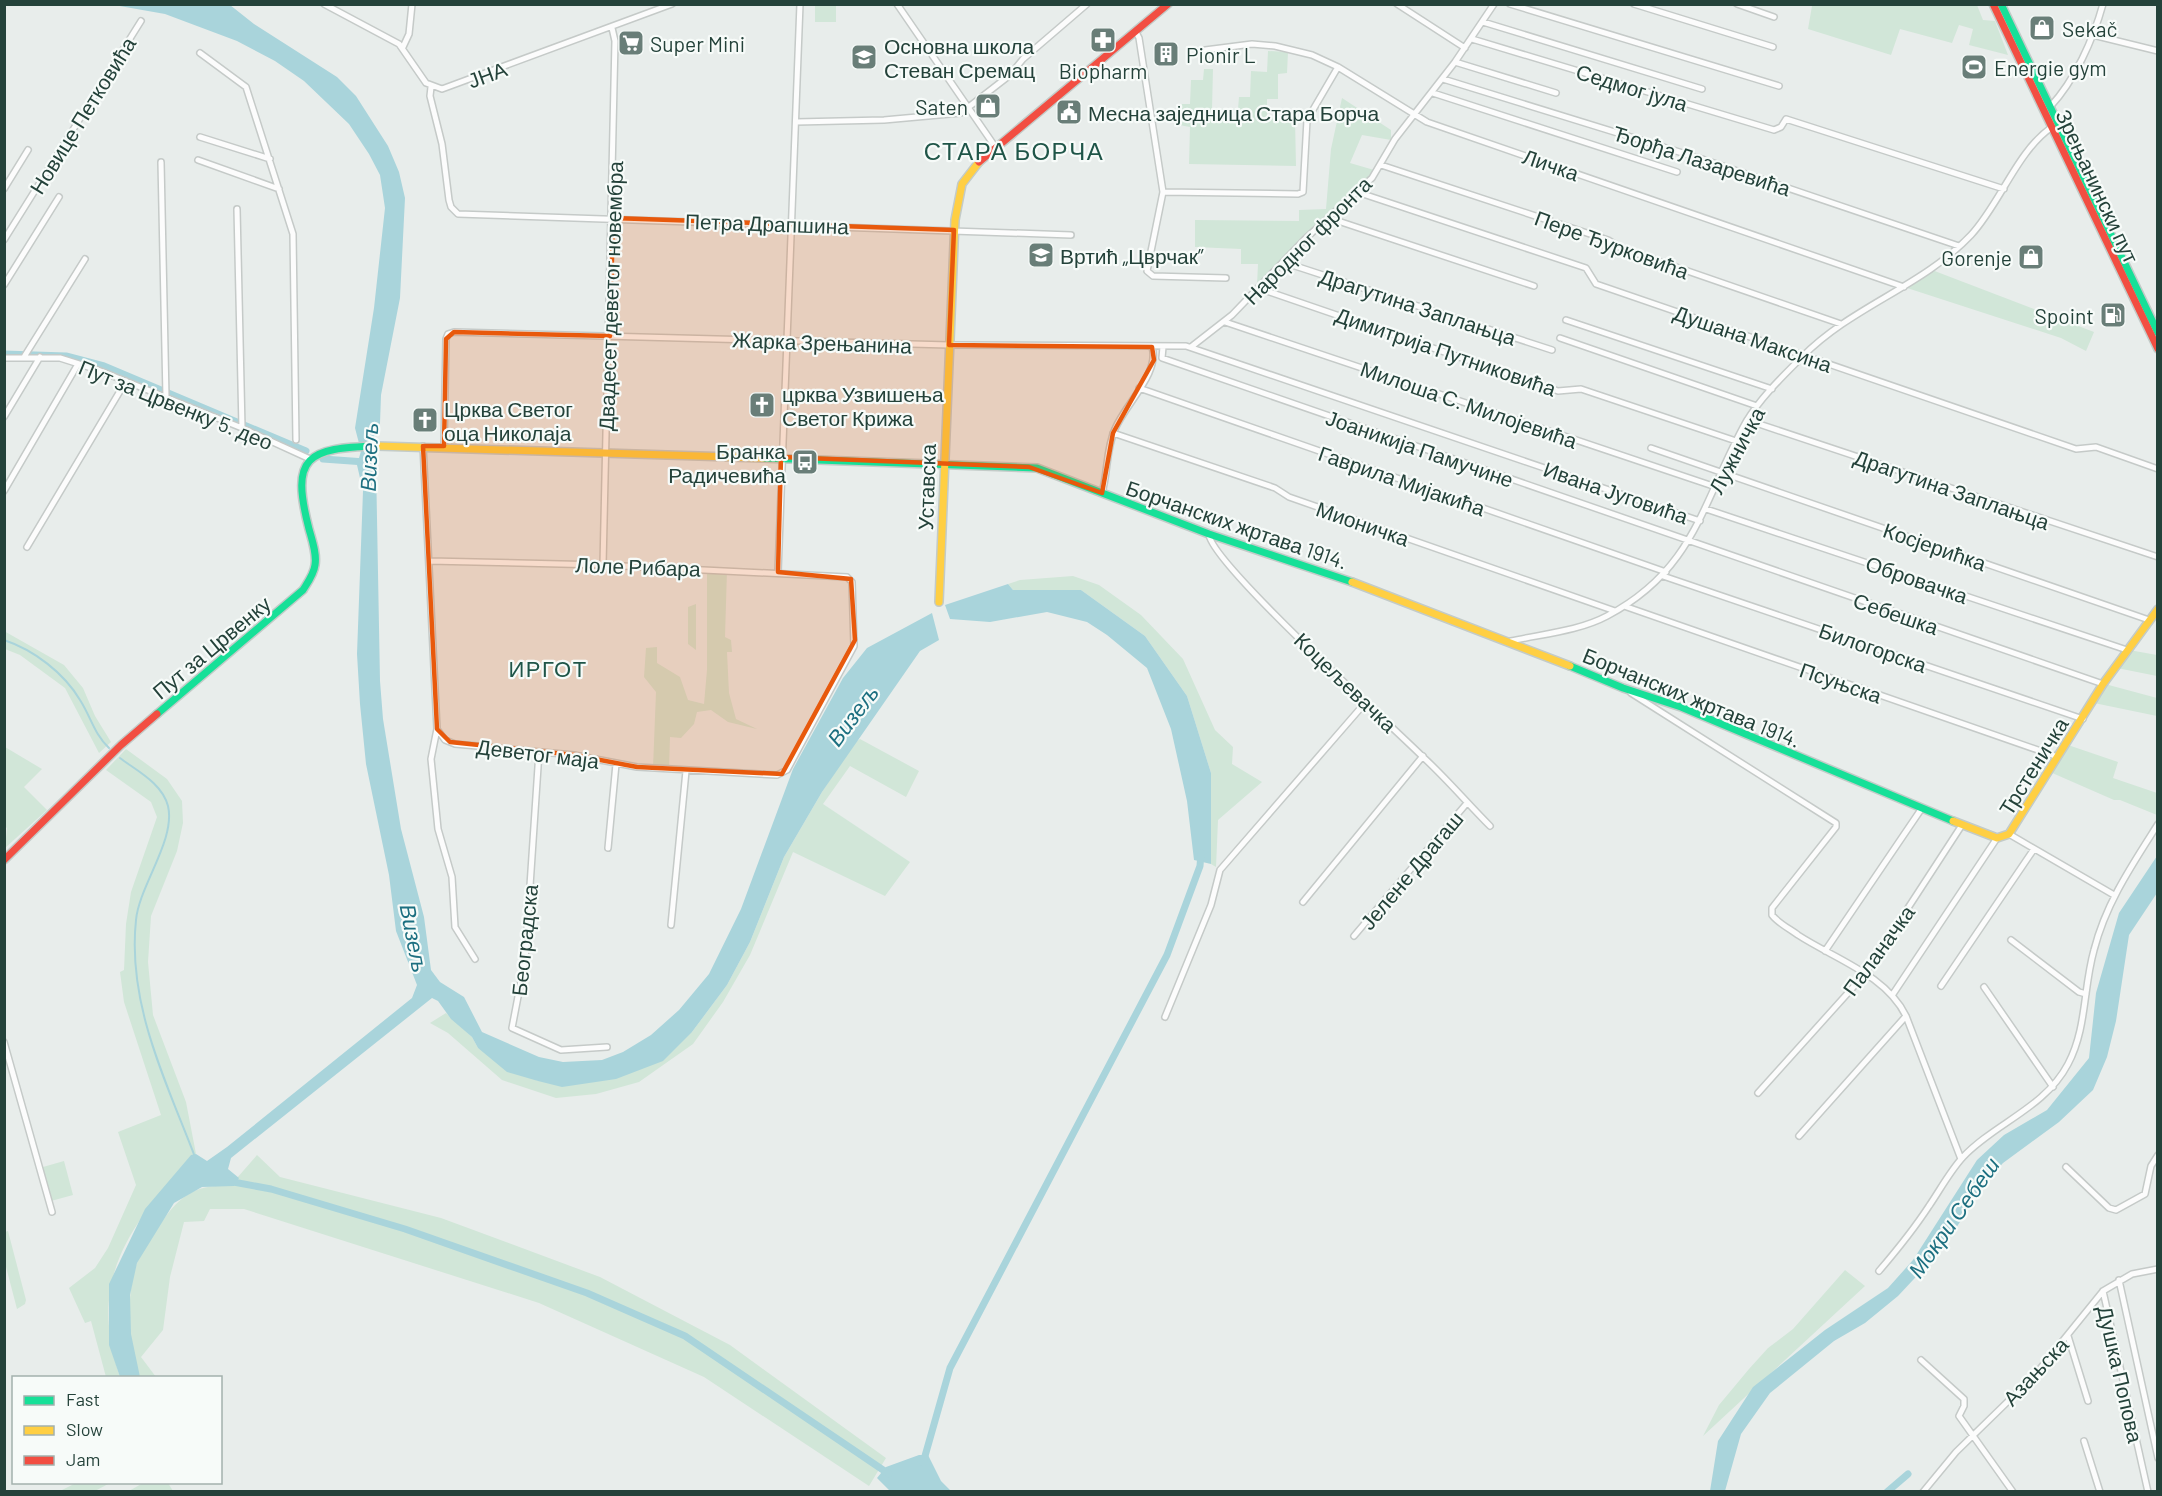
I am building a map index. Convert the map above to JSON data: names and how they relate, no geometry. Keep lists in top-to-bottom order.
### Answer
{
  "streets": {
    "street": [
      "ЈНА",
      "Седмог јула",
      "Новице Петковића",
      "Ђорђа Лазаревића",
      "Личка",
      "Зрењанински пут",
      "Петра Драпшина",
      "Народног фронта",
      "Пере Ђурковића",
      "Двадесет деветог новембра",
      "Драгутина Заплањца",
      "Душана Максина",
      "Жарка Зрењанина",
      "Димитрија Путниковића",
      "Пут за Црвенку 5. део",
      "Милоша С. Милојевића",
      "Јоаникија Памучине",
      "Лужничка",
      "Гаврила Мијакића",
      "Уставска",
      "Ивана Југовића",
      "Мионичка",
      "Борчанских жртава 1914.",
      "Косјерићка",
      "Лоле Рибара",
      "Обровачка",
      "Себешка",
      "Пут за Црвенку",
      "Билогорска",
      "Коцељевачка",
      "Псуњска",
      "Деветог маја",
      "Трстеничка",
      "Јелене Драгаш",
      "Београдска",
      "Паланачка",
      "Азањска",
      "Душка Попова"
    ]
  },
  "crossings": [
    ["ЈНА", "Петра Драпшина"],
    ["ЈНА", "Двадесет деветог новембра"],
    ["Седмог јула", "Народног фронта"],
    ["Седмог јула", "Лужничка"],
    ["Ђорђа Лазаревића", "Народног фронта"],
    ["Ђорђа Лазаревића", "Лужничка"],
    ["Личка", "Народног фронта"],
    ["Личка", "Лужничка"],
    ["Зрењанински пут", "Лужничка"],
    ["Петра Драпшина", "Двадесет деветог новембра"],
    ["Петра Драпшина", "Уставска"],
    ["Народног фронта", "Пере Ђурковића"],
    ["Народног фронта", "Драгутина Заплањца"],
    ["Народног фронта", "Душана Максина"],
    ["Народног фронта", "Жарка Зрењанина"],
    ["Народног фронта", "Димитрија Путниковића"],
    ["Народног фронта", "Милоша С. Милојевића"],
    ["Народног фронта", "Ивана Југовића"],
    ["Пере Ђурковића", "Лужничка"],
    ["Двадесет деветог новембра", "Жарка Зрењанина"],
    ["Двадесет деветог новембра", "Борчанских жртава 1914."],
    ["Двадесет деветог новембра", "Лоле Рибара"],
    ["Драгутина Заплањца", "Лужничка"],
    ["Душана Максина", "Лужничка"],
    ["Жарка Зрењанина", "Уставска"],
    ["Жарка Зрењанина", "Ивана Југовића"],
    ["Жарка Зрењанина", "Борчанских жртава 1914."],
    ["Димитрија Путниковића", "Лужничка"],
    ["Пут за Црвенку 5. део", "Борчанских жртава 1914."],
    ["Пут за Црвенку 5. део", "Пут за Црвенку"],
    ["Милоша С. Милојевића", "Лужничка"],
    ["Јоаникија Памучине", "Лужничка"],
    ["Јоаникија Памучине", "Себешка"],
    ["Лужничка", "Гаврила Мијакића"],
    ["Лужничка", "Ивана Југовића"],
    ["Лужничка", "Мионичка"],
    ["Лужничка", "Борчанских жртава 1914."],
    ["Лужничка", "Косјерићка"],
    ["Лужничка", "Обровачка"],
    ["Лужничка", "Себешка"],
    ["Лужничка", "Билогорска"],
    ["Лужничка", "Псуњска"],
    ["Гаврила Мијакића", "Билогорска"],
    ["Уставска", "Борчанских жртава 1914."],
    ["Борчанских жртава 1914.", "Пут за Црвенку"],
    ["Борчанских жртава 1914.", "Коцељевачка"],
    ["Борчанских жртава 1914.", "Трстеничка"],
    ["Борчанских жртава 1914.", "Паланачка"],
    ["Косјерићка", "Трстеничка"],
    ["Лоле Рибара", "Деветог маја"],
    ["Обровачка", "Трстеничка"],
    ["Себешка", "Трстеничка"],
    ["Билогорска", "Трстеничка"],
    ["Коцељевачка", "Јелене Драгаш"],
    ["Псуњска", "Трстеничка"],
    ["Деветог маја", "Београдска"],
    ["Азањска", "Душка Попова"]
  ],
  "districts": ["СТАРА БОРЧА", "ИРГОТ"],
  "water": ["Визељ", "Мокри Себеш"],
  "places": {
    "shop": ["Sekač", "Saten", "Gorenje"],
    "pharmacy": ["Biopharm"],
    "supermarket": ["Super Mini"],
    "building": ["Pionir L"],
    "school or university": ["Основна школа Стеван Сремац", "Вртић „Цврчак”"],
    "sports": ["Energie gym"],
    "public building": ["Месна заједница Стара Борча"],
    "fuel station": ["Spoint"],
    "church": ["црква Узвишења Светог Крижа", "Црква Светог оца Николаја"],
    "bus stop": ["Бранка Радичевића"]
  },
  "legend": ["Fast", "Slow", "Jam"]
}
